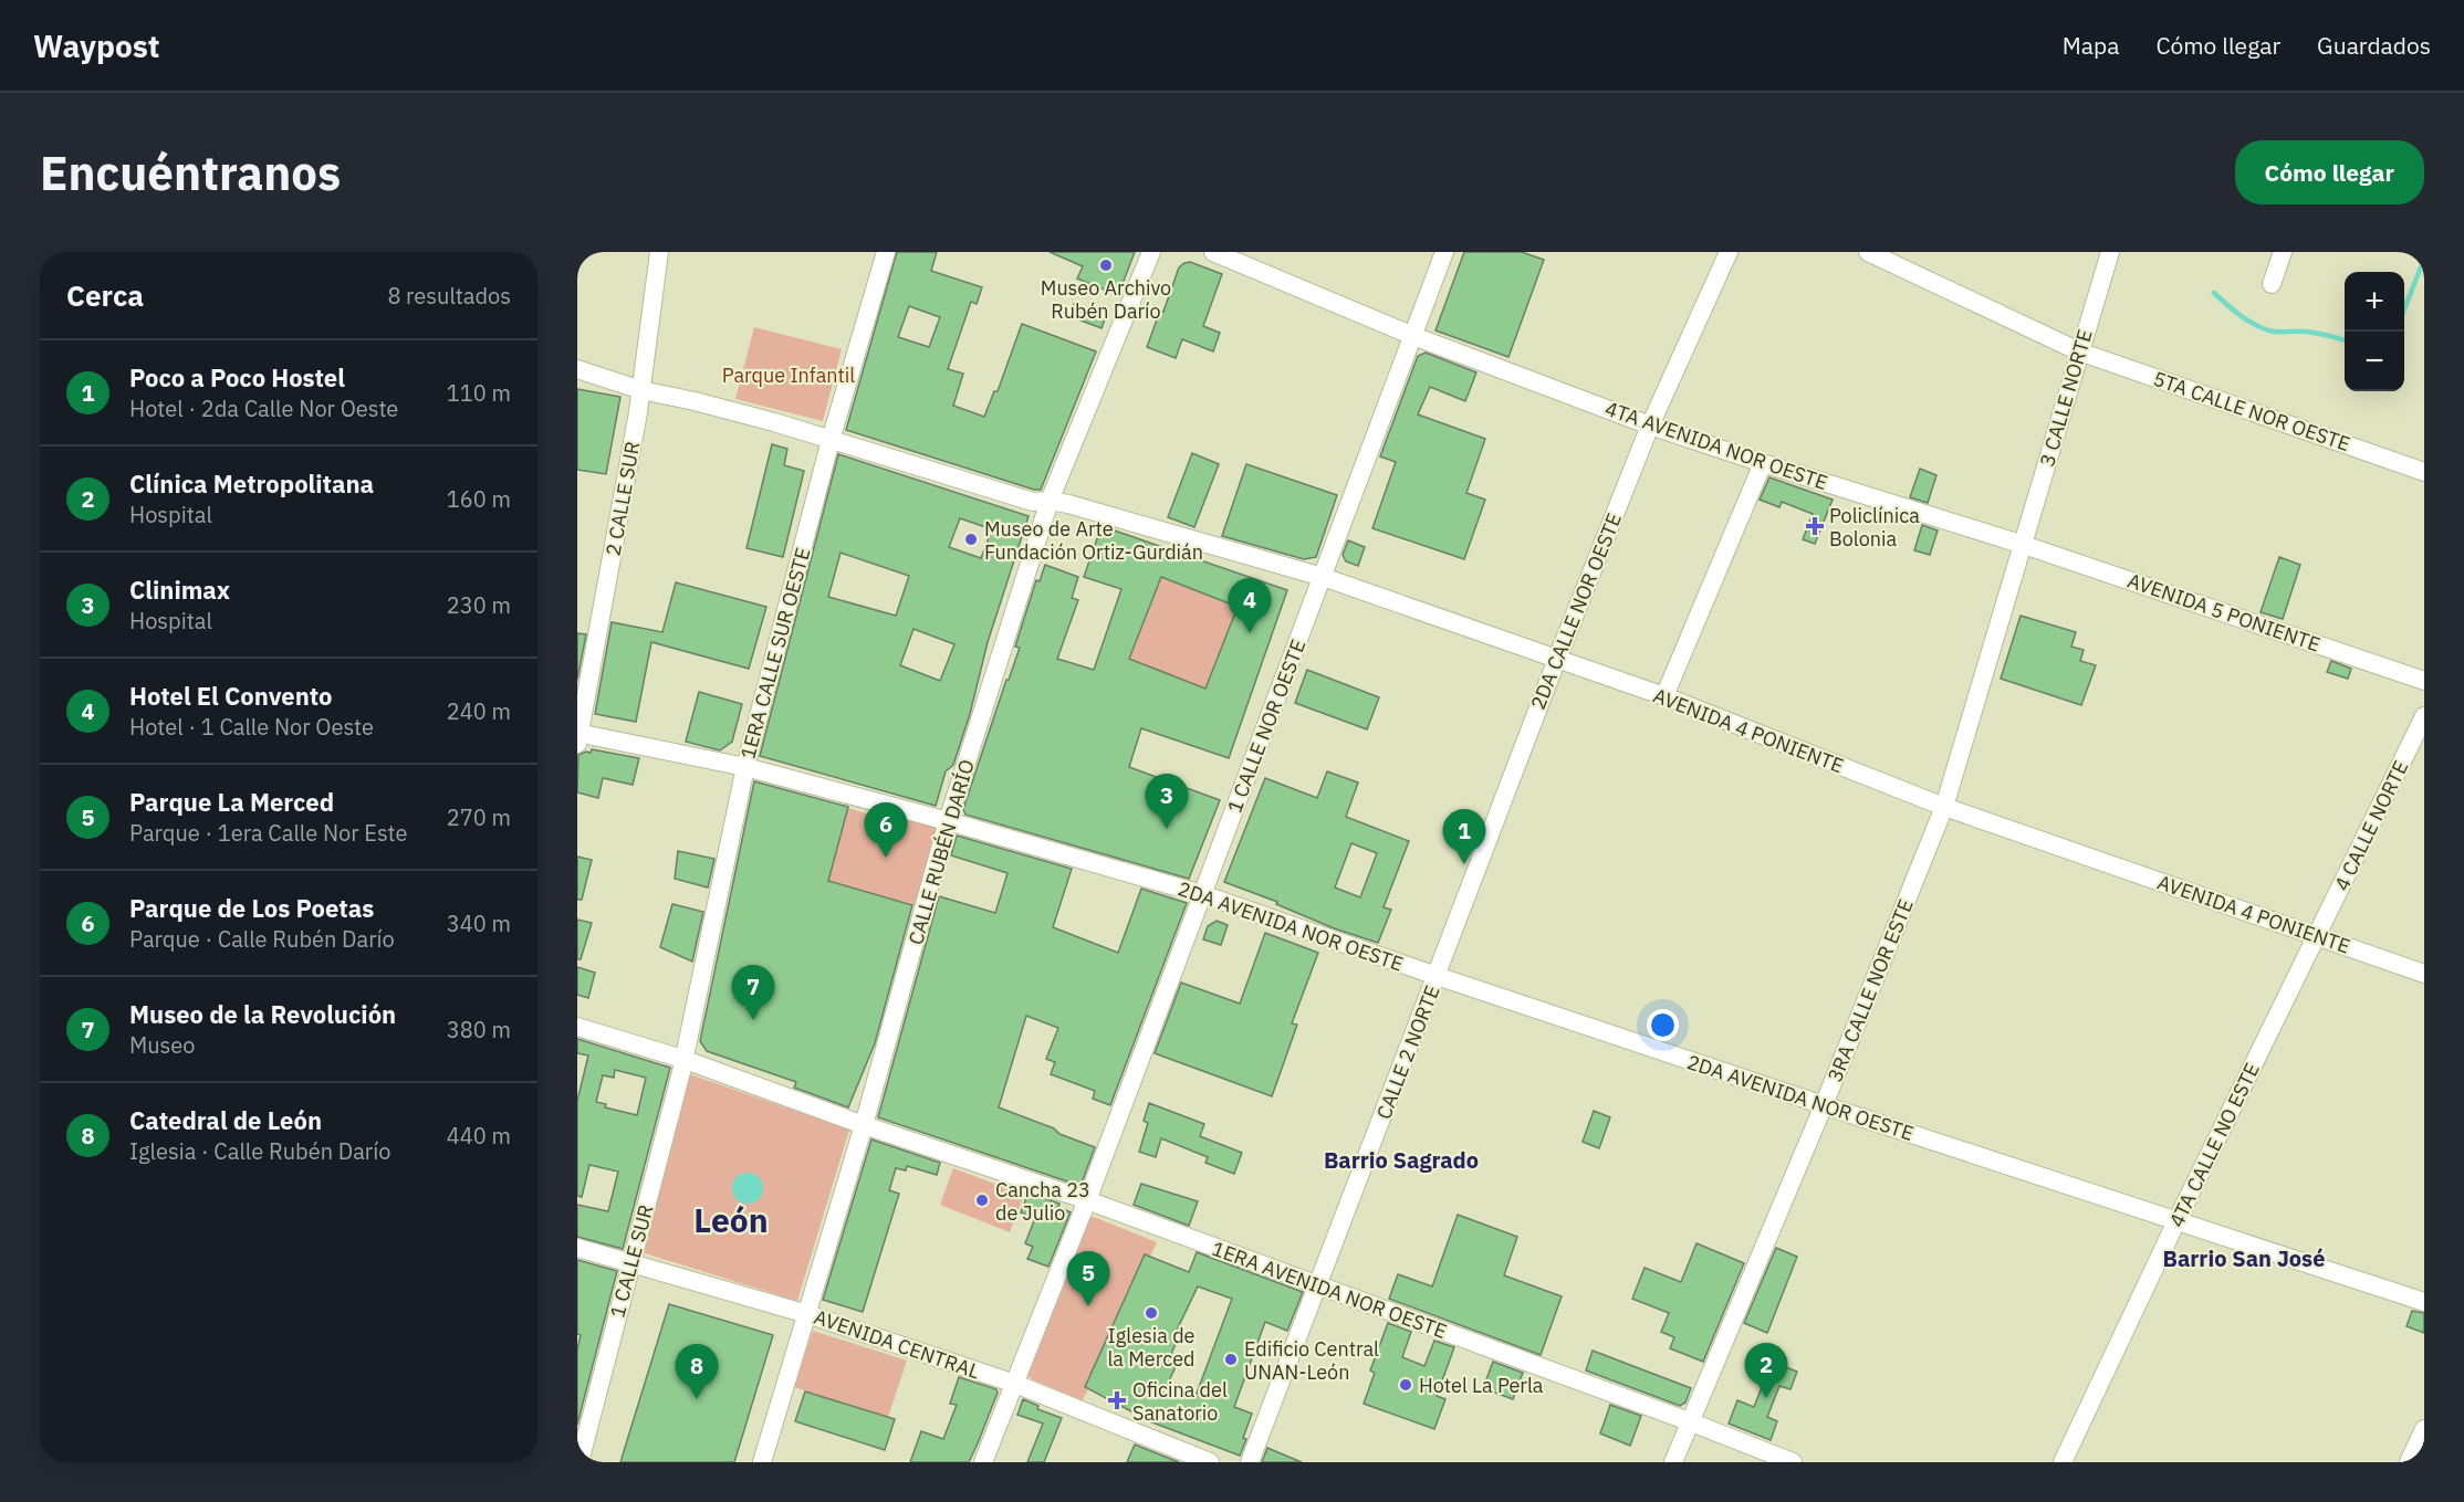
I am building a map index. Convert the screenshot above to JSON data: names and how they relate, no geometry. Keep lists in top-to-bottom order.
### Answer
{
  "streets": {
    "street": [
      "3 CALLE NORTE",
      "5TA CALLE NOR OESTE",
      "4TA AVENIDA NOR OESTE",
      "2 CALLE SUR",
      "2DA CALLE NOR OESTE",
      "AVENIDA 5 PONIENTE",
      "1ERA CALLE SUR OESTE",
      "1 CALLE NOR OESTE",
      "AVENIDA 4 PONIENTE",
      "4 CALLE NORTE",
      "CALLE RUBÉN DARÍO",
      "2DA AVENIDA NOR OESTE",
      "3RA CALLE NOR ESTE",
      "CALLE 2 NORTE",
      "4TA CALLE NO ESTE",
      "1 CALLE SUR",
      "1ERA AVENIDA NOR OESTE",
      "AVENIDA CENTRAL"
    ]
  },
  "crossings": [
    ["3 CALLE NORTE", "5TA CALLE NOR OESTE"],
    ["3 CALLE NORTE", "4TA AVENIDA NOR OESTE"],
    ["3 CALLE NORTE", "AVENIDA 5 PONIENTE"],
    ["3 CALLE NORTE", "3RA CALLE NOR ESTE"],
    ["4TA AVENIDA NOR OESTE", "2DA CALLE NOR OESTE"],
    ["4TA AVENIDA NOR OESTE", "AVENIDA 5 PONIENTE"],
    ["4TA AVENIDA NOR OESTE", "1 CALLE NOR OESTE"],
    ["4TA AVENIDA NOR OESTE", "3RA CALLE NOR ESTE"],
    ["2 CALLE SUR", "AVENIDA 4 PONIENTE"],
    ["2 CALLE SUR", "2DA AVENIDA NOR OESTE"],
    ["2DA CALLE NOR OESTE", "AVENIDA 4 PONIENTE"],
    ["2DA CALLE NOR OESTE", "2DA AVENIDA NOR OESTE"],
    ["2DA CALLE NOR OESTE", "CALLE 2 NORTE"],
    ["AVENIDA 5 PONIENTE", "3RA CALLE NOR ESTE"],
    ["1ERA CALLE SUR OESTE", "AVENIDA 4 PONIENTE"],
    ["1ERA CALLE SUR OESTE", "2DA AVENIDA NOR OESTE"],
    ["1ERA CALLE SUR OESTE", "1 CALLE SUR"],
    ["1ERA CALLE SUR OESTE", "1ERA AVENIDA NOR OESTE"],
    ["1 CALLE NOR OESTE", "AVENIDA 4 PONIENTE"],
    ["1 CALLE NOR OESTE", "2DA AVENIDA NOR OESTE"],
    ["1 CALLE NOR OESTE", "1ERA AVENIDA NOR OESTE"],
    ["1 CALLE NOR OESTE", "AVENIDA CENTRAL"],
    ["AVENIDA 4 PONIENTE", "4 CALLE NORTE"],
    ["AVENIDA 4 PONIENTE", "CALLE RUBÉN DARÍO"],
    ["AVENIDA 4 PONIENTE", "3RA CALLE NOR ESTE"],
    ["AVENIDA 4 PONIENTE", "4TA CALLE NO ESTE"],
    ["4 CALLE NORTE", "4TA CALLE NO ESTE"],
    ["CALLE RUBÉN DARÍO", "2DA AVENIDA NOR OESTE"],
    ["CALLE RUBÉN DARÍO", "1ERA AVENIDA NOR OESTE"],
    ["CALLE RUBÉN DARÍO", "AVENIDA CENTRAL"],
    ["2DA AVENIDA NOR OESTE", "3RA CALLE NOR ESTE"],
    ["2DA AVENIDA NOR OESTE", "CALLE 2 NORTE"],
    ["2DA AVENIDA NOR OESTE", "4TA CALLE NO ESTE"],
    ["3RA CALLE NOR ESTE", "1ERA AVENIDA NOR OESTE"],
    ["CALLE 2 NORTE", "1ERA AVENIDA NOR OESTE"],
    ["1 CALLE SUR", "1ERA AVENIDA NOR OESTE"],
    ["1 CALLE SUR", "AVENIDA CENTRAL"]
  ],
  "districts": ["Barrio Sagrado", "León", "Barrio San José"],
  "parks": ["Parque Infantil"],
  "places": {
    "other": [
      "Museo Archivo Rubén Darío",
      "Museo de Arte Fundación Ortiz-Gurdián",
      "Cancha 23 de Julio",
      "Iglesia de la Merced",
      "Edificio Central UNAN-León",
      "Hotel La Perla"
    ],
    "health": ["Policlínica Bolonia", "Oficina del Sanatorio"]
  },
  "page": {
    "header": "Waypost",
    "nav": ["Mapa", "Cómo llegar", "Guardados"],
    "buttons": "Cómo llegar",
    "title": "Encuéntranos",
    "heading": ["Cerca", "8 resultados"],
    "map_buttons": ["+", "−"],
    "list": [
      {
        "mark": "1",
        "name": "Poco a Poco Hostel",
        "note": "Hotel · 2da Calle Nor Oeste",
        "value": "110 m"
      },
      {
        "mark": "2",
        "name": "Clínica Metropolitana",
        "note": "Hospital",
        "value": "160 m"
      },
      {
        "mark": "3",
        "name": "Clinimax",
        "note": "Hospital",
        "value": "230 m"
      },
      {
        "mark": "4",
        "name": "Hotel El Convento",
        "note": "Hotel · 1 Calle Nor Oeste",
        "value": "240 m"
      },
      {
        "mark": "5",
        "name": "Parque La Merced",
        "note": "Parque · 1era Calle Nor Este",
        "value": "270 m"
      },
      {
        "mark": "6",
        "name": "Parque de Los Poetas",
        "note": "Parque · Calle Rubén Darío",
        "value": "340 m"
      },
      {
        "mark": "7",
        "name": "Museo de la Revolución",
        "note": "Museo",
        "value": "380 m"
      },
      {
        "mark": "8",
        "name": "Catedral de León",
        "note": "Iglesia · Calle Rubén Darío",
        "value": "440 m"
      }
    ],
    "pins": [
      "4",
      "3",
      "6",
      "1",
      "7",
      "5",
      "2",
      "8"
    ]
  }
}
